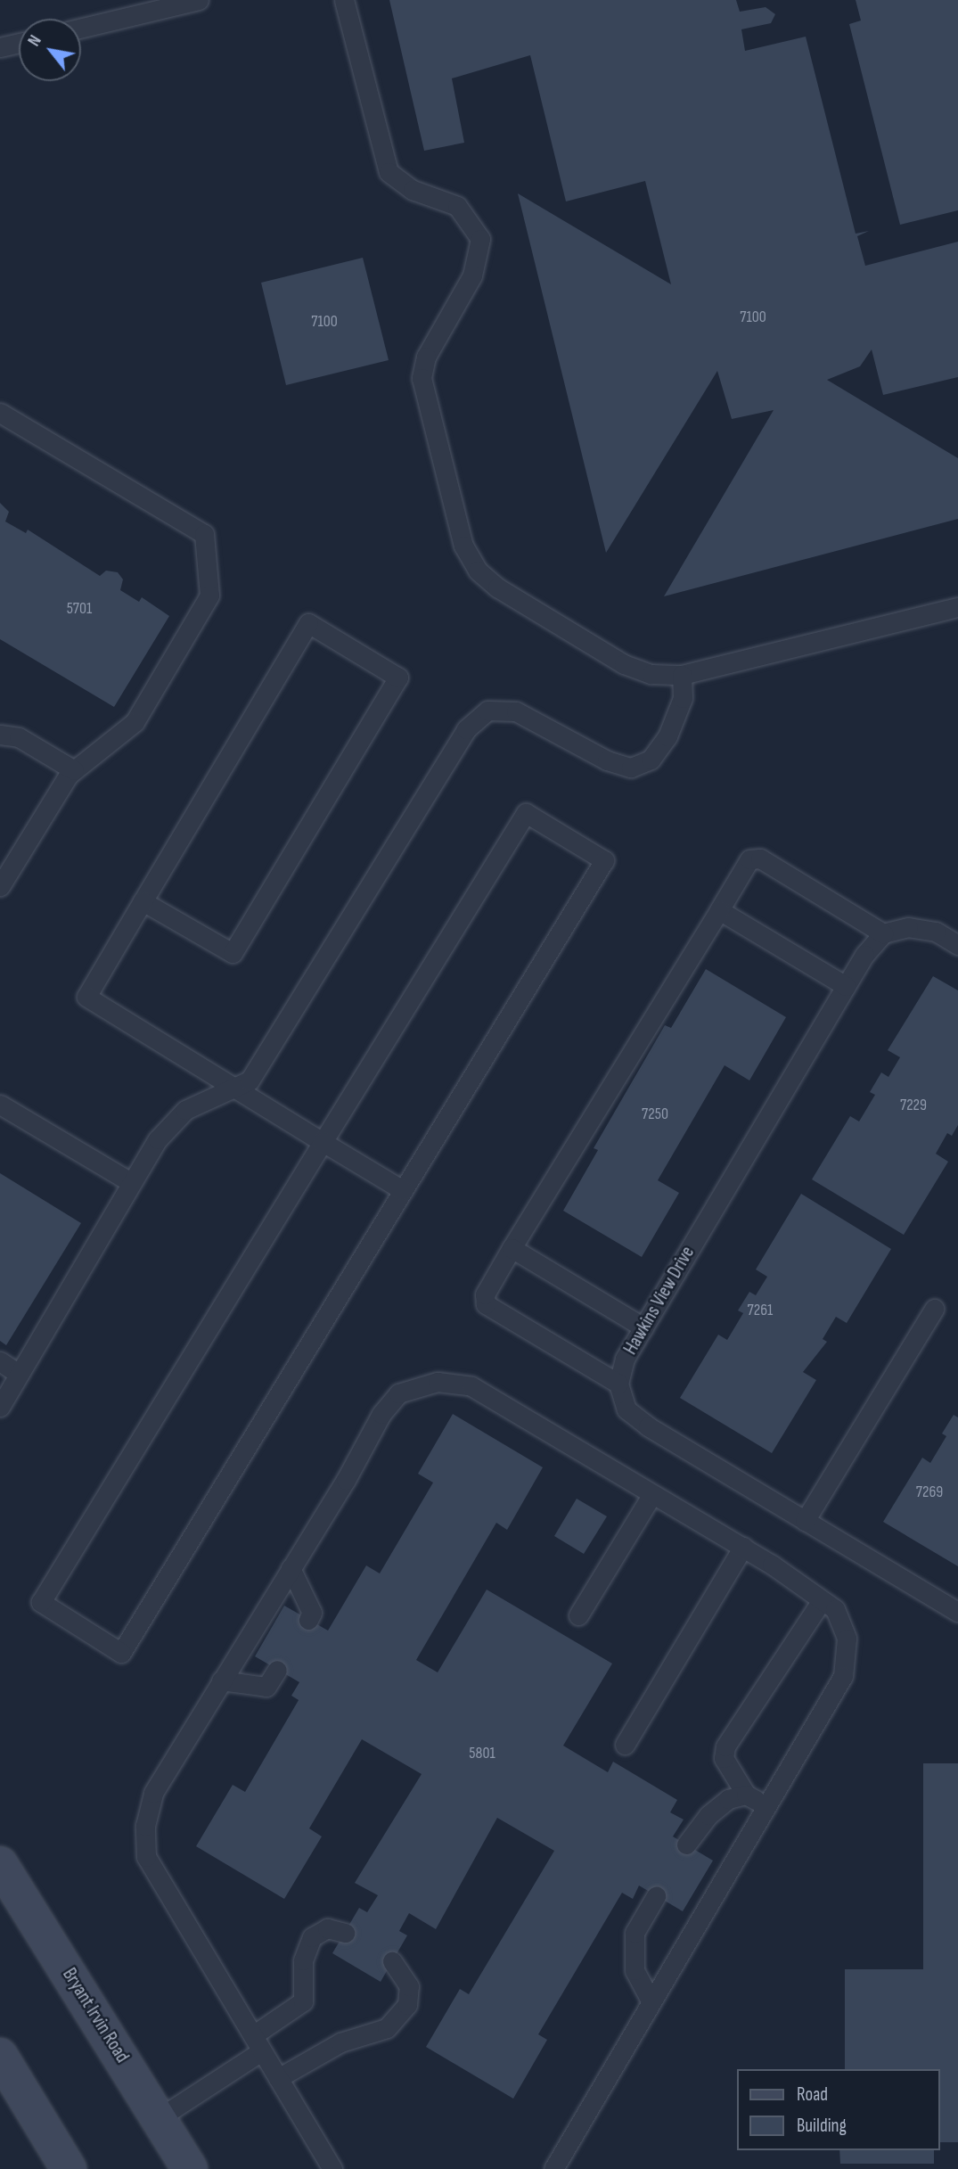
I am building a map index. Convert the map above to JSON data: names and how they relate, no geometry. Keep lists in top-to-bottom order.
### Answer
{
  "streets": {
    "main road": ["Bryant Irvin Road"],
    "lane": ["Hawkins View Drive"]
  },
  "house_numbers": [
    "7100",
    "7100",
    "5701",
    "7229",
    "7250",
    "7261",
    "7269",
    "5801"
  ],
  "legend": ["Road", "Building"],
  "north": "top left"
}
